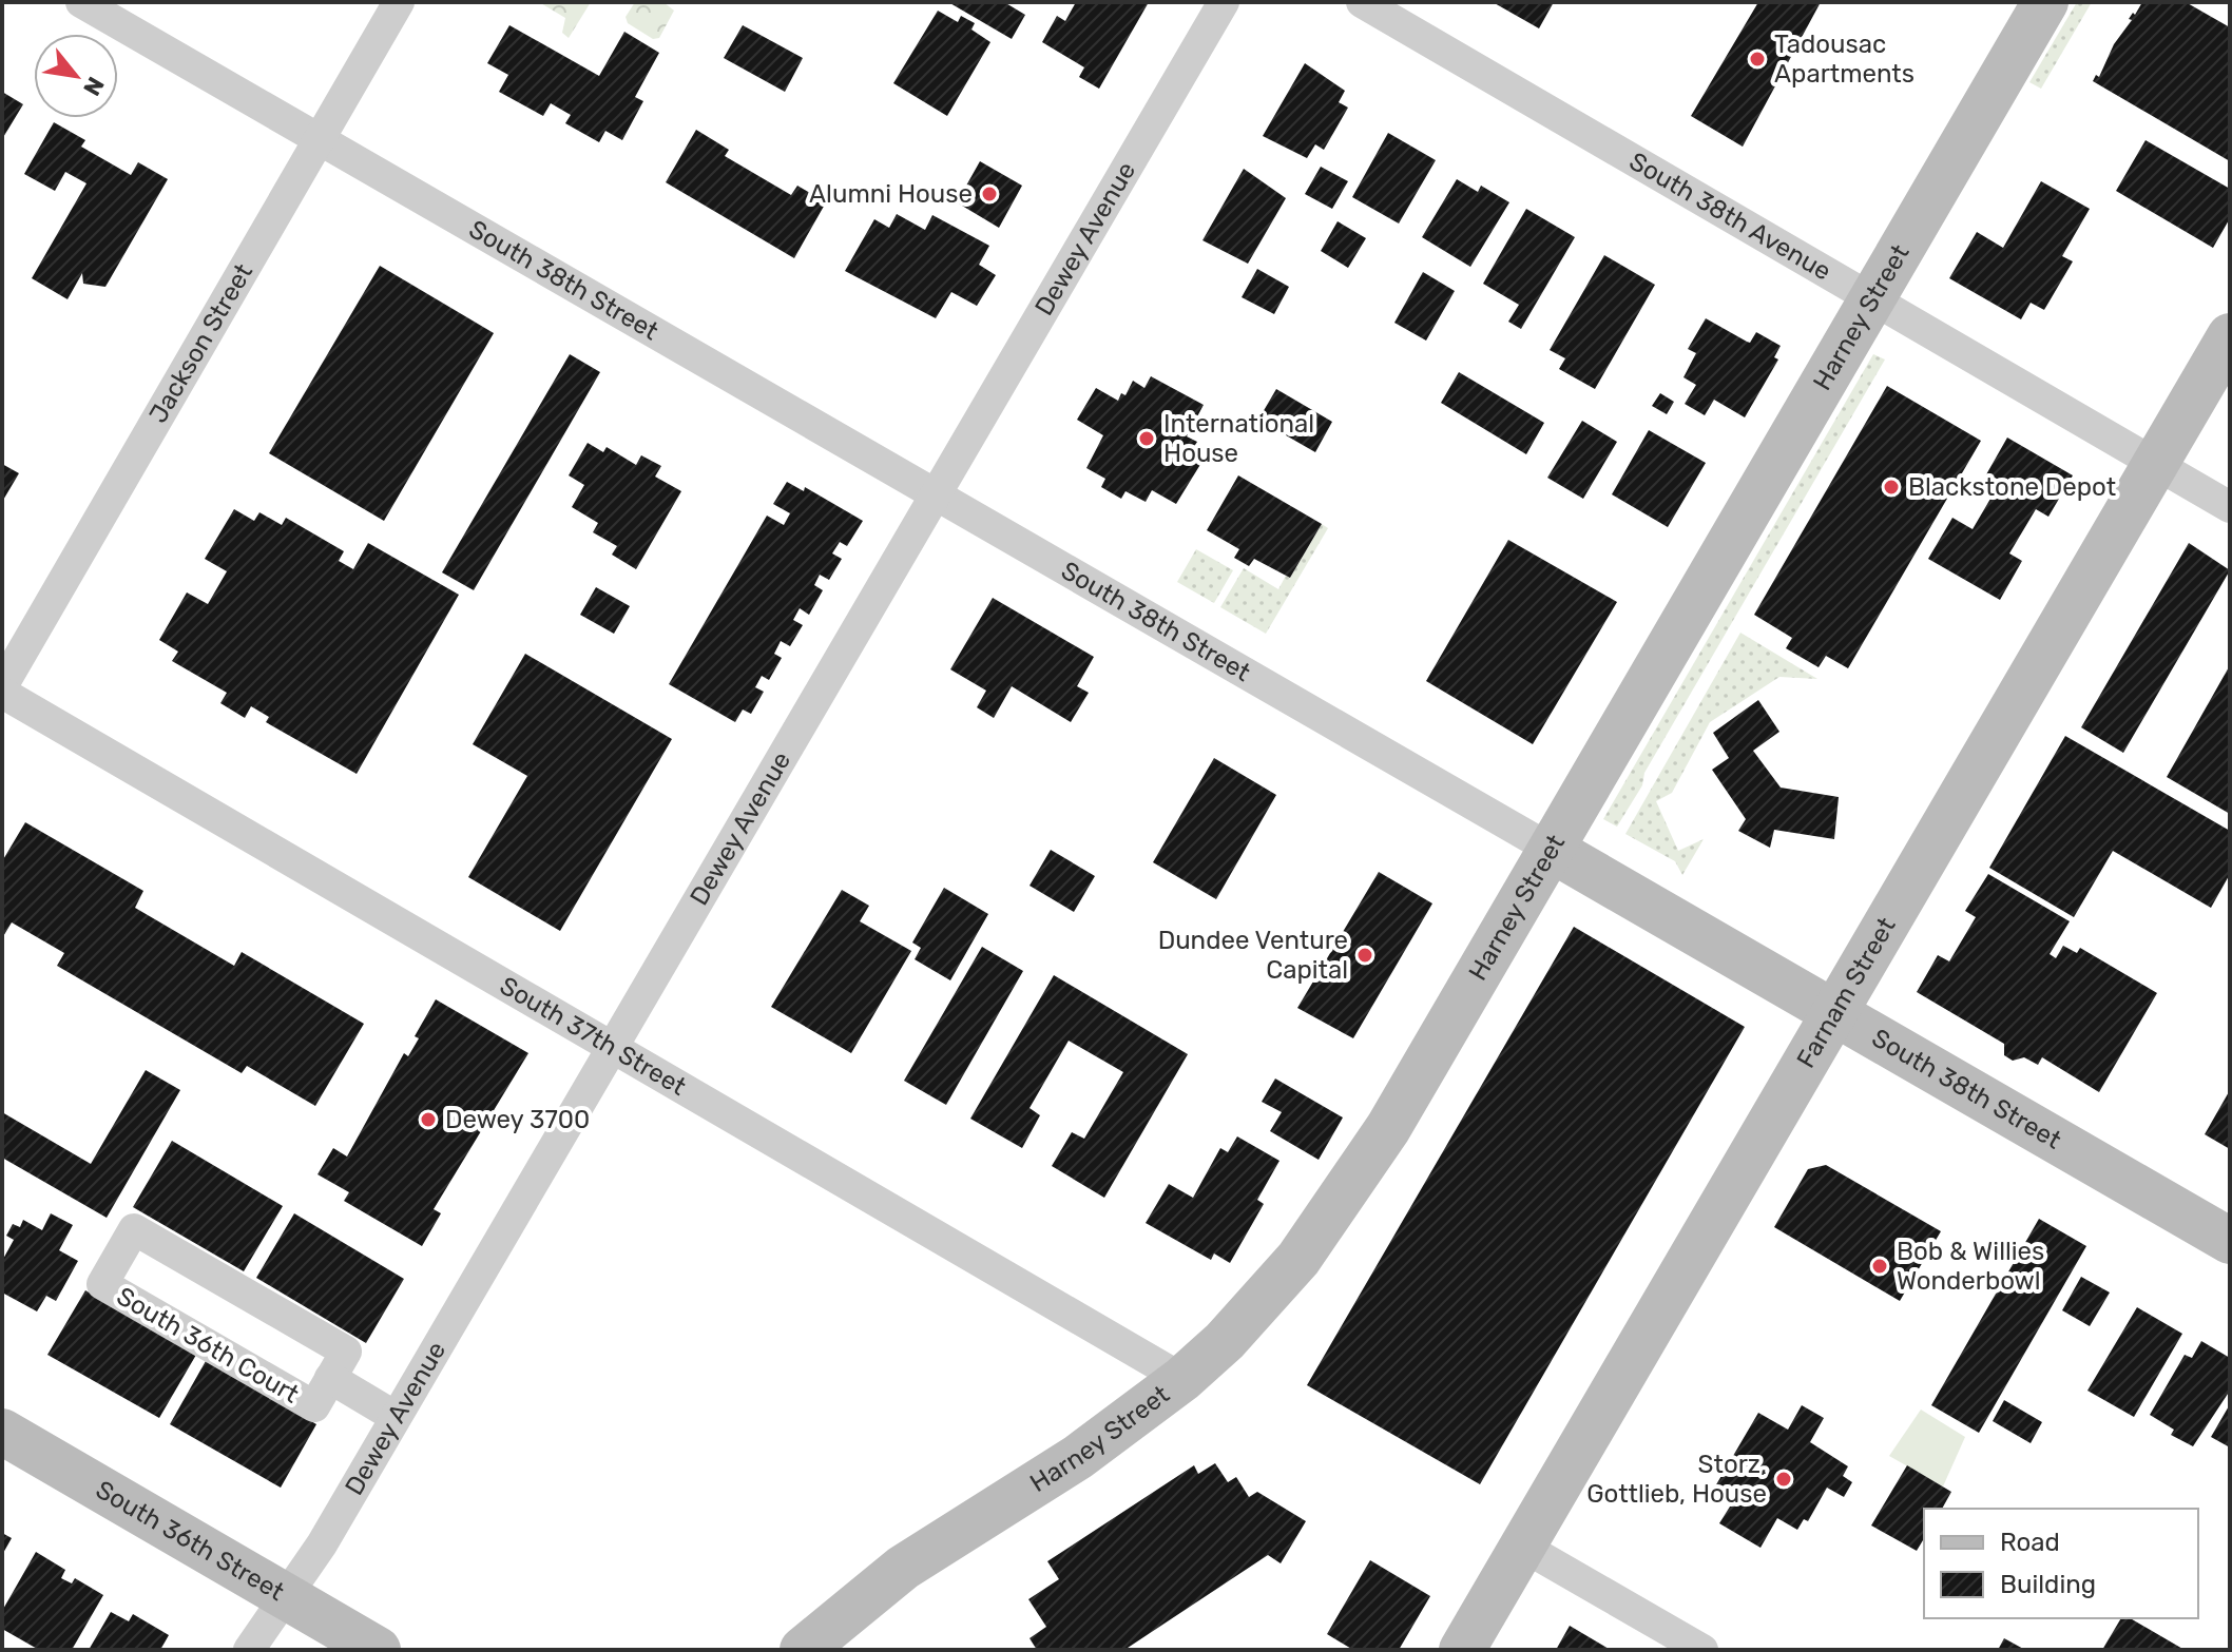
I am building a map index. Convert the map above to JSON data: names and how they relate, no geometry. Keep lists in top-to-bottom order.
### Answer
{
  "streets": {
    "main road": [
      "South 38th Street",
      "Harney Street",
      "Farnam Street",
      "South 36th Street"
    ],
    "street": [
      "South 38th Avenue",
      "Dewey Avenue",
      "Jackson Street",
      "South 37th Street",
      "South 36th Court"
    ]
  },
  "crossings": [
    ["South 38th Avenue", "Harney Street"],
    ["South 38th Avenue", "Farnam Street"],
    ["Dewey Avenue", "South 38th Street"],
    ["Dewey Avenue", "South 37th Street"],
    ["Dewey Avenue", "South 36th Court"],
    ["Dewey Avenue", "South 36th Street"],
    ["South 38th Street", "Harney Street"],
    ["South 38th Street", "Jackson Street"],
    ["South 38th Street", "Farnam Street"],
    ["Harney Street", "South 37th Street"]
  ],
  "places": [
    "Tadousac Apartments",
    "Alumni House",
    "International House",
    "Blackstone Depot",
    "Dundee Venture Capital",
    "Dewey 3700",
    "Bob & Willies Wonderbowl",
    "Storz, Gottlieb, House"
  ],
  "legend": ["Road", "Building"],
  "north": "bottom right"
}
